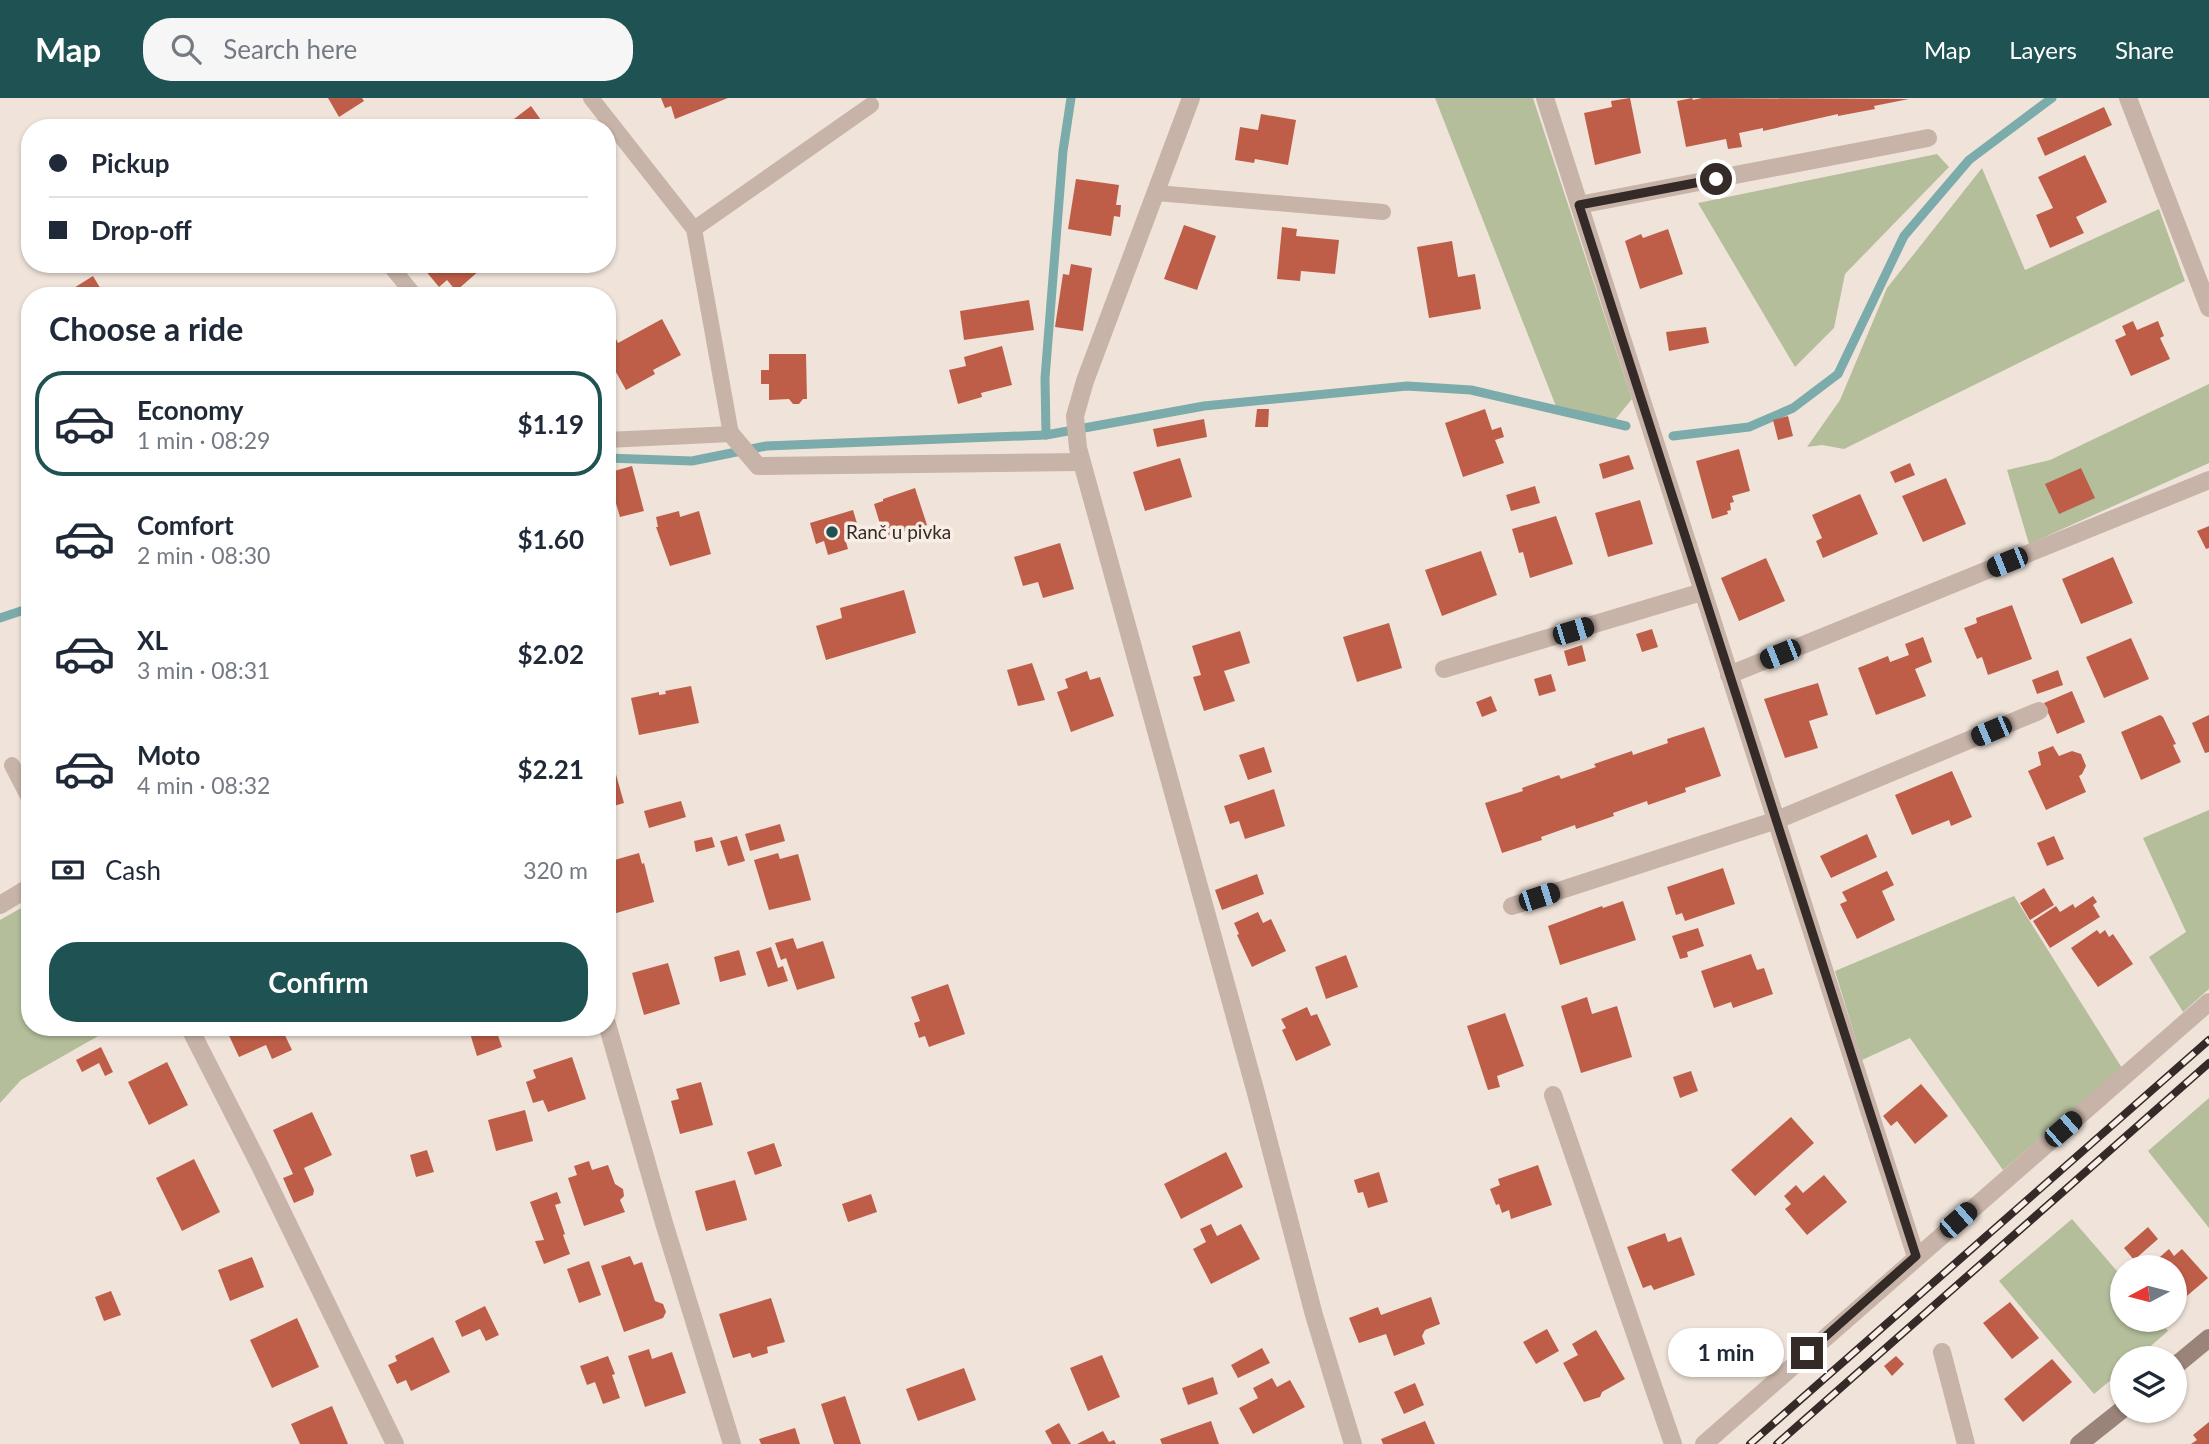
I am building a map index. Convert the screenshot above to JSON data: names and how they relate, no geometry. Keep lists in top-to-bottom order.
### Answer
{
  "places": ["Ranč u pivka"],
  "north": "left",
  "page": {
    "header": "Map",
    "search": "Search here",
    "nav": ["Map", "Layers", "Share"],
    "banner": ["Pickup", "Drop-off"],
    "heading": "Choose a ride",
    "list": [
      {
        "name": "Economy",
        "note": "1 min · 08:29",
        "value": "$1.19"
      },
      {
        "name": "Comfort",
        "note": "2 min · 08:30",
        "value": "$1.60"
      },
      {
        "name": "XL",
        "note": "3 min · 08:31",
        "value": "$2.02"
      },
      {
        "name": "Moto",
        "note": "4 min · 08:32",
        "value": "$2.21"
      }
    ],
    "pay": ["Cash", "320 m"],
    "buttons": "Confirm",
    "bubble": "1 min"
  }
}
